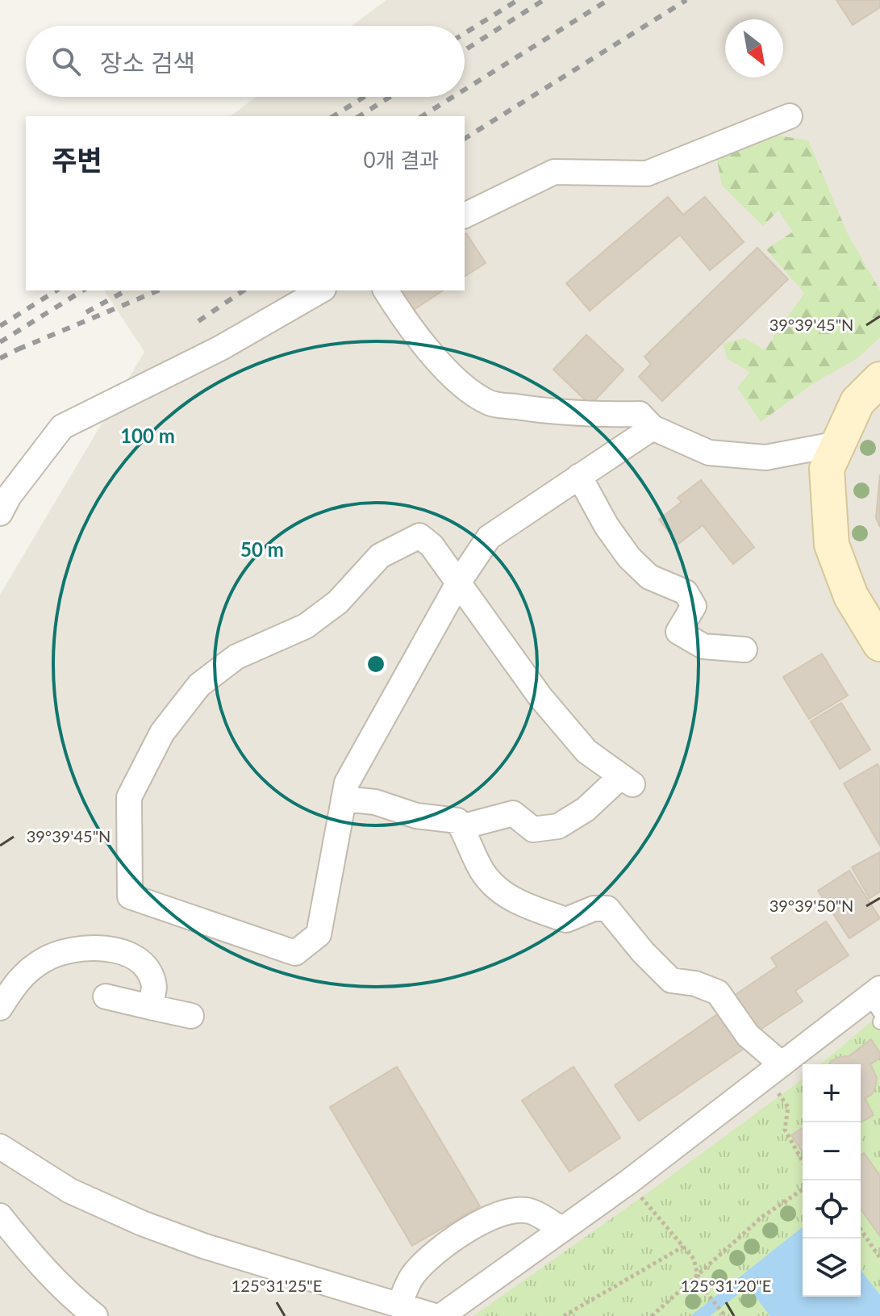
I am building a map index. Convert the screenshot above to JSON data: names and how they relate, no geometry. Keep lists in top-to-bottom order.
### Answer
{
  "north": "bottom right",
  "page": {
    "search": "장소 검색",
    "heading": ["주변", "0개 결과"],
    "map_buttons": ["+", "−"]
  },
  "coordinates": [
    "39°39'45\"N",
    "39°39'50\"N",
    "125°31'25\"E",
    "125°31'20\"E"
  ],
  "rings": ["100 m", "50 m"]
}
